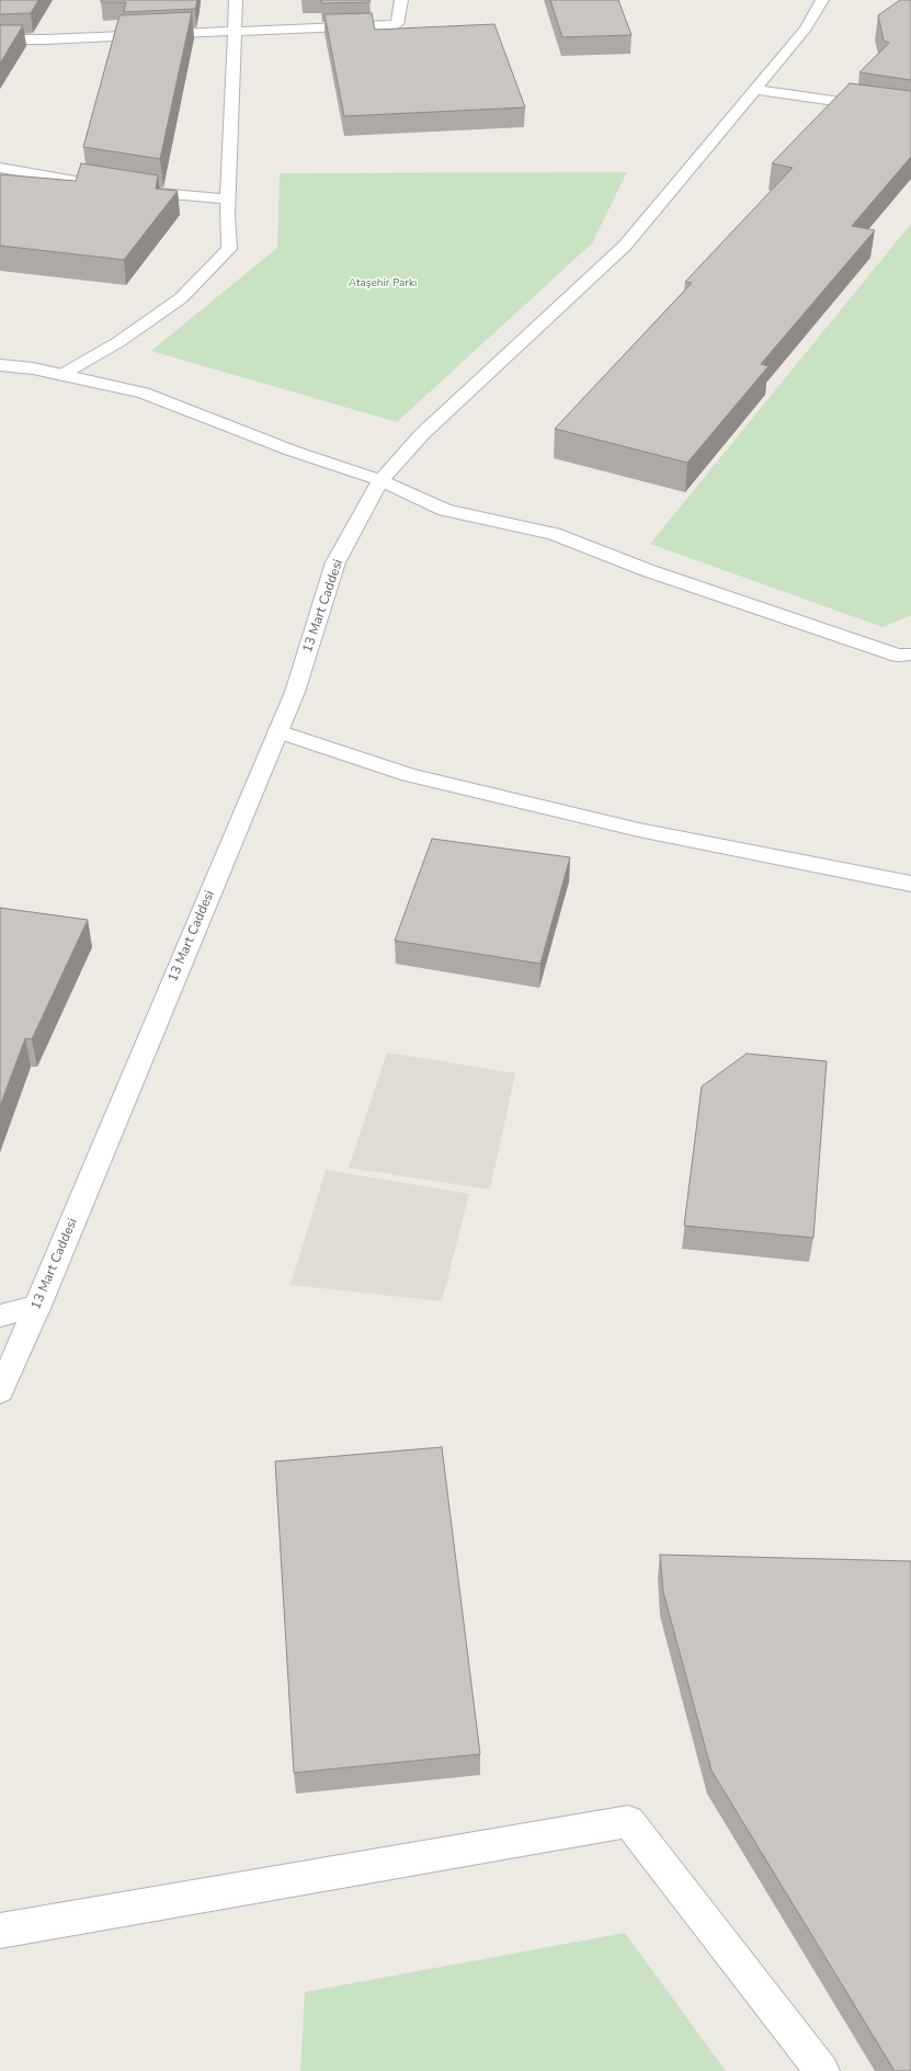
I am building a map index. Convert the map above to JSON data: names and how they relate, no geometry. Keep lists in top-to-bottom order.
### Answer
{
  "streets": {
    "street": ["13 Mart Caddesi"]
  },
  "parks": ["Ataşehir Parkı"]
}
